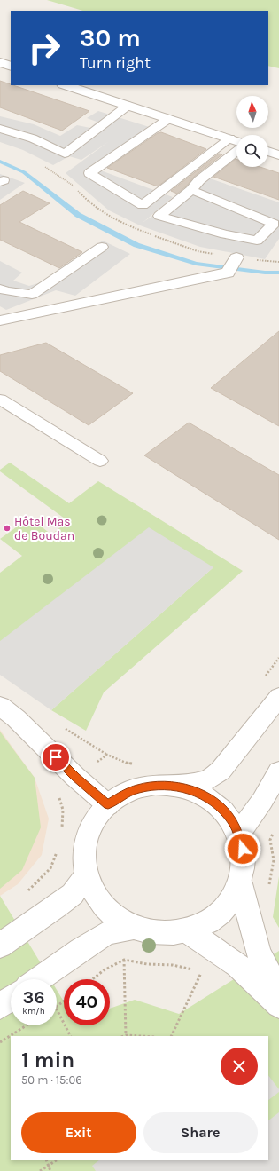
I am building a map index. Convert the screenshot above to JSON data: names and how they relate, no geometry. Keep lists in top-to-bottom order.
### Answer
{
  "places": ["Hôtel Mas de Boudan"],
  "north": "top",
  "page": {
    "turn": ["30 m", "Turn right"],
    "speed": "36 km/h",
    "limit": "40",
    "heading": ["1 min", "50 m · 15:06"],
    "buttons": ["Exit", "Share"]
  }
}
